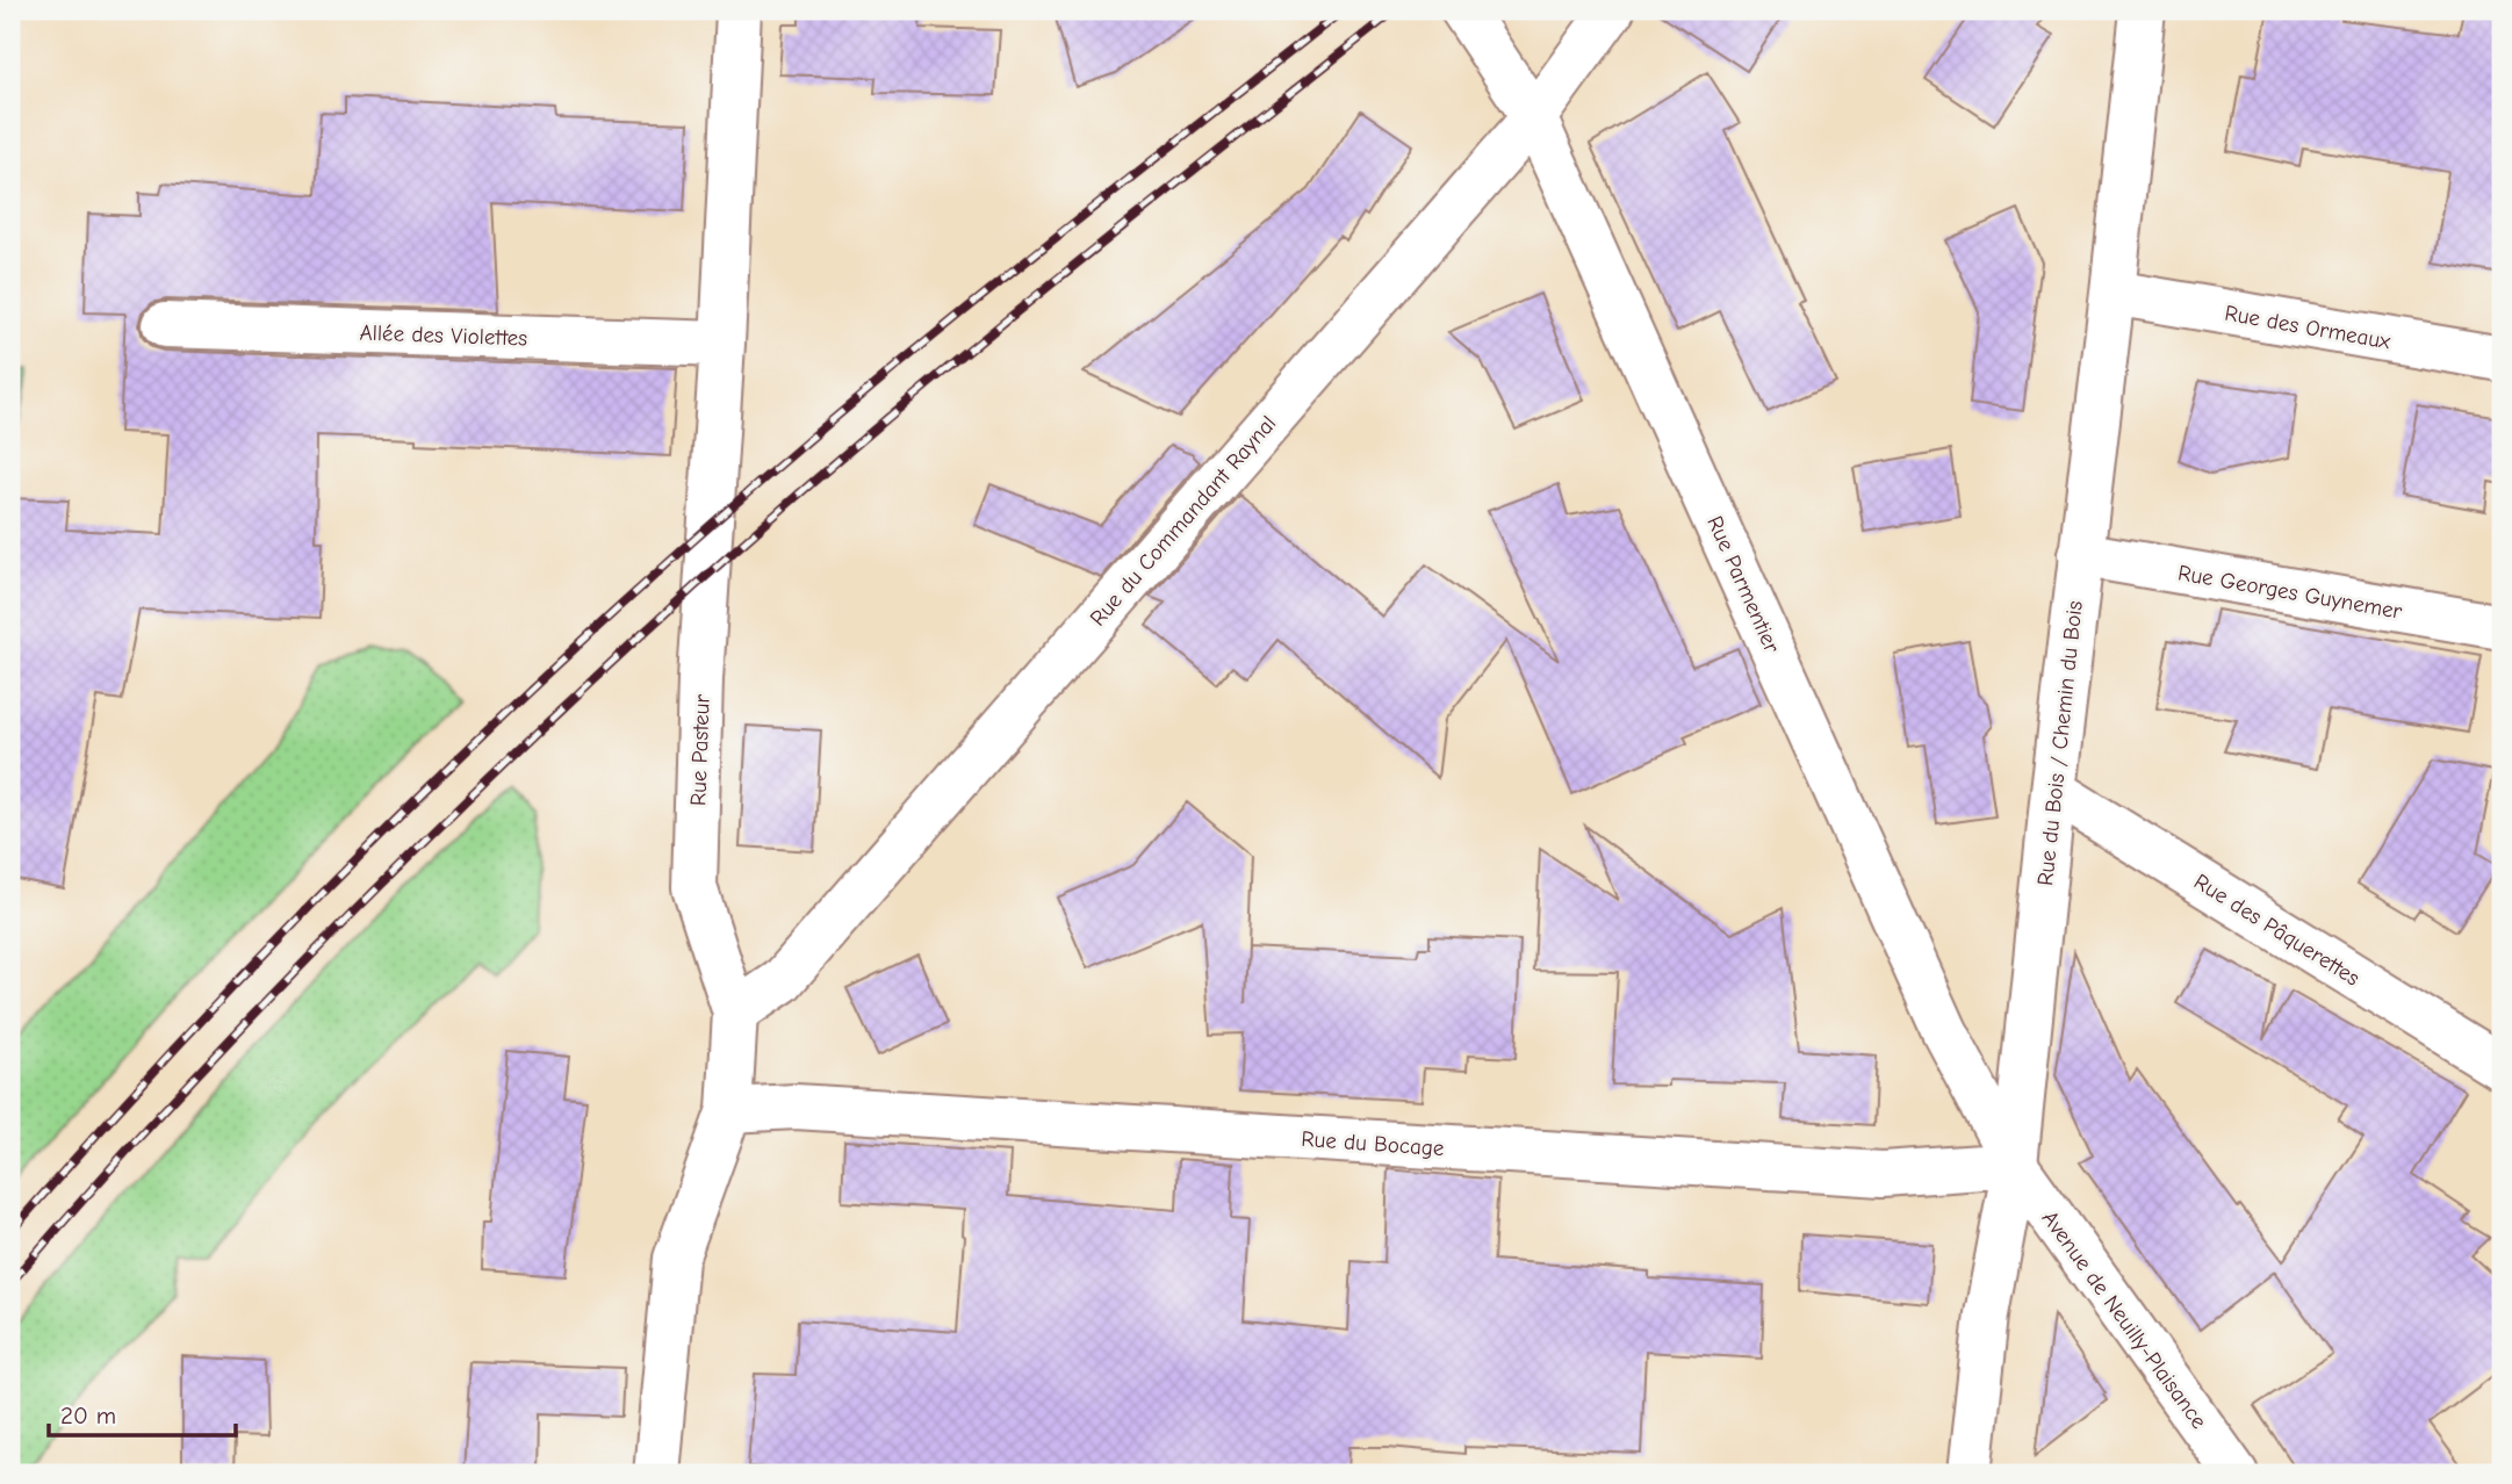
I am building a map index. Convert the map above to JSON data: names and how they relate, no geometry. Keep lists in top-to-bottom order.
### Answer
{
  "streets": {
    "street": [
      "Rue des Ormeaux",
      "Allée des Violettes",
      "Rue du Commandant Raynal",
      "Rue Parmentier",
      "Rue Georges Guynemer",
      "Rue du Bois / Chemin du Bois",
      "Rue Pasteur",
      "Rue des Pâquerettes",
      "Rue du Bocage",
      "Avenue de Neuilly-Plaisance"
    ]
  },
  "crossings": [
    ["Rue des Ormeaux", "Rue du Bois / Chemin du Bois"],
    ["Allée des Violettes", "Rue Pasteur"],
    ["Rue du Commandant Raynal", "Rue Parmentier"],
    ["Rue du Commandant Raynal", "Rue Pasteur"],
    ["Rue Parmentier", "Rue du Bois / Chemin du Bois"],
    ["Rue Parmentier", "Rue du Bocage"],
    ["Rue Parmentier", "Avenue de Neuilly-Plaisance"],
    ["Rue Georges Guynemer", "Rue du Bois / Chemin du Bois"],
    ["Rue du Bois / Chemin du Bois", "Rue des Pâquerettes"],
    ["Rue du Bois / Chemin du Bois", "Rue du Bocage"],
    ["Rue du Bois / Chemin du Bois", "Avenue de Neuilly-Plaisance"],
    ["Rue Pasteur", "Rue du Bocage"],
    ["Rue du Bocage", "Avenue de Neuilly-Plaisance"]
  ],
  "scale_bar": "20 m"
}
